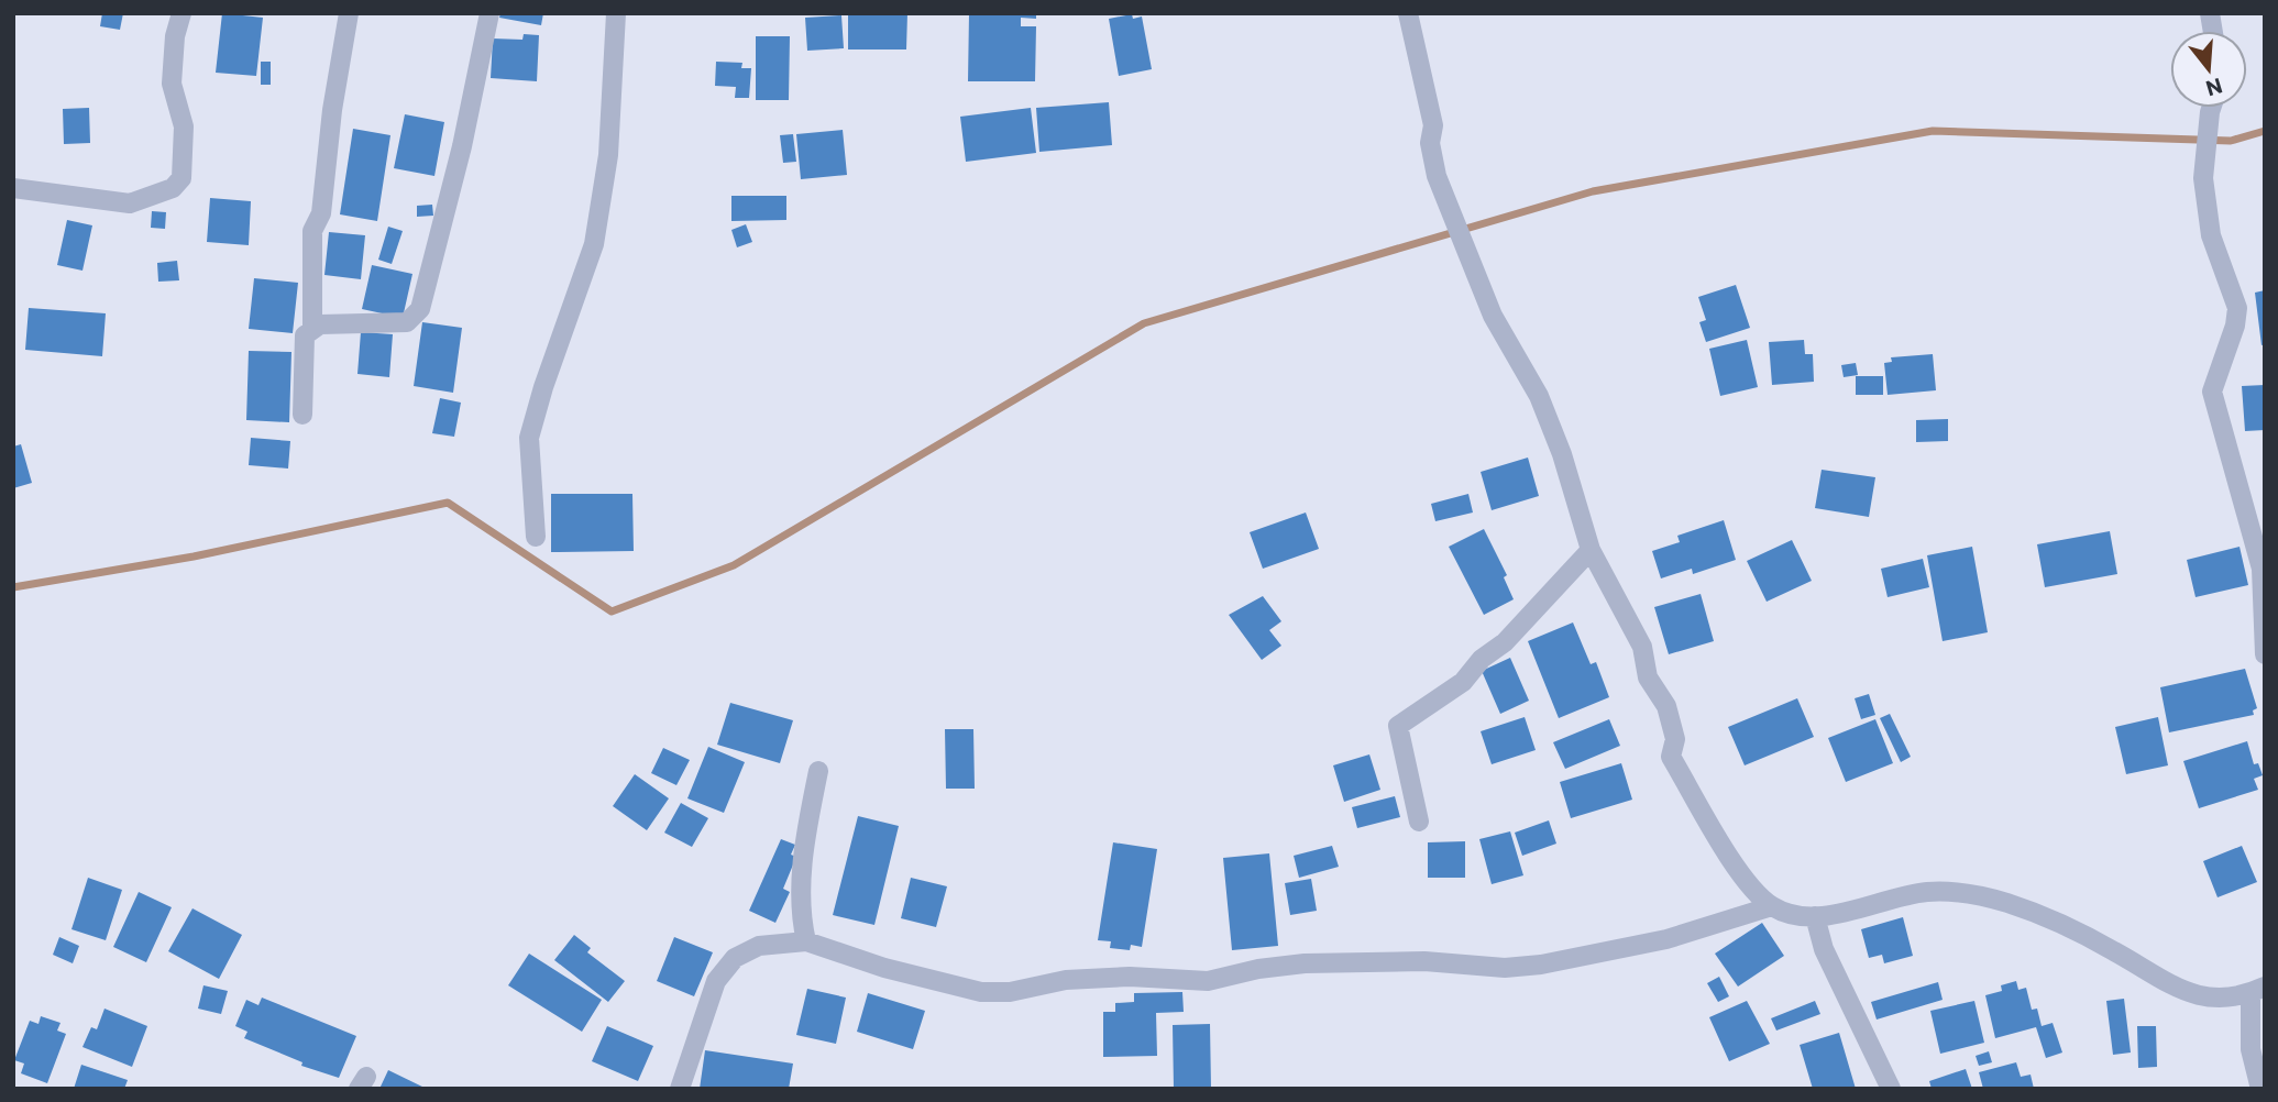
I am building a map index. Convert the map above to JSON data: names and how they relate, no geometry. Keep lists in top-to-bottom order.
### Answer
{
  "north": "bottom"
}
